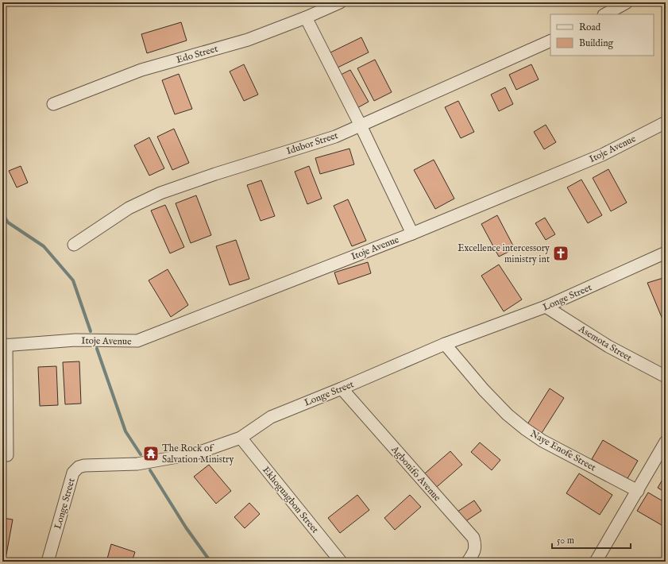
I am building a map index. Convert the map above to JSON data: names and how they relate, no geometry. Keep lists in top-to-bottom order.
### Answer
{
  "streets": {
    "street": [
      "Edo Street",
      "Idubor Street",
      "Itoje Avenue",
      "Longe Street",
      "Asemota Street",
      "Naye Enofe Street",
      "Agbonifo Avenue",
      "Ekhoguagbon Street"
    ]
  },
  "crossings": [
    ["Longe Street", "Asemota Street"],
    ["Longe Street", "Naye Enofe Street"],
    ["Longe Street", "Agbonifo Avenue"],
    ["Longe Street", "Ekhoguagbon Street"]
  ],
  "places": {
    "church": ["Excellence intercessory ministry int"],
    "temple": ["The Rock of Salvation Ministry"]
  },
  "legend": ["Road", "Building"],
  "scale_bar": "50 m"
}
